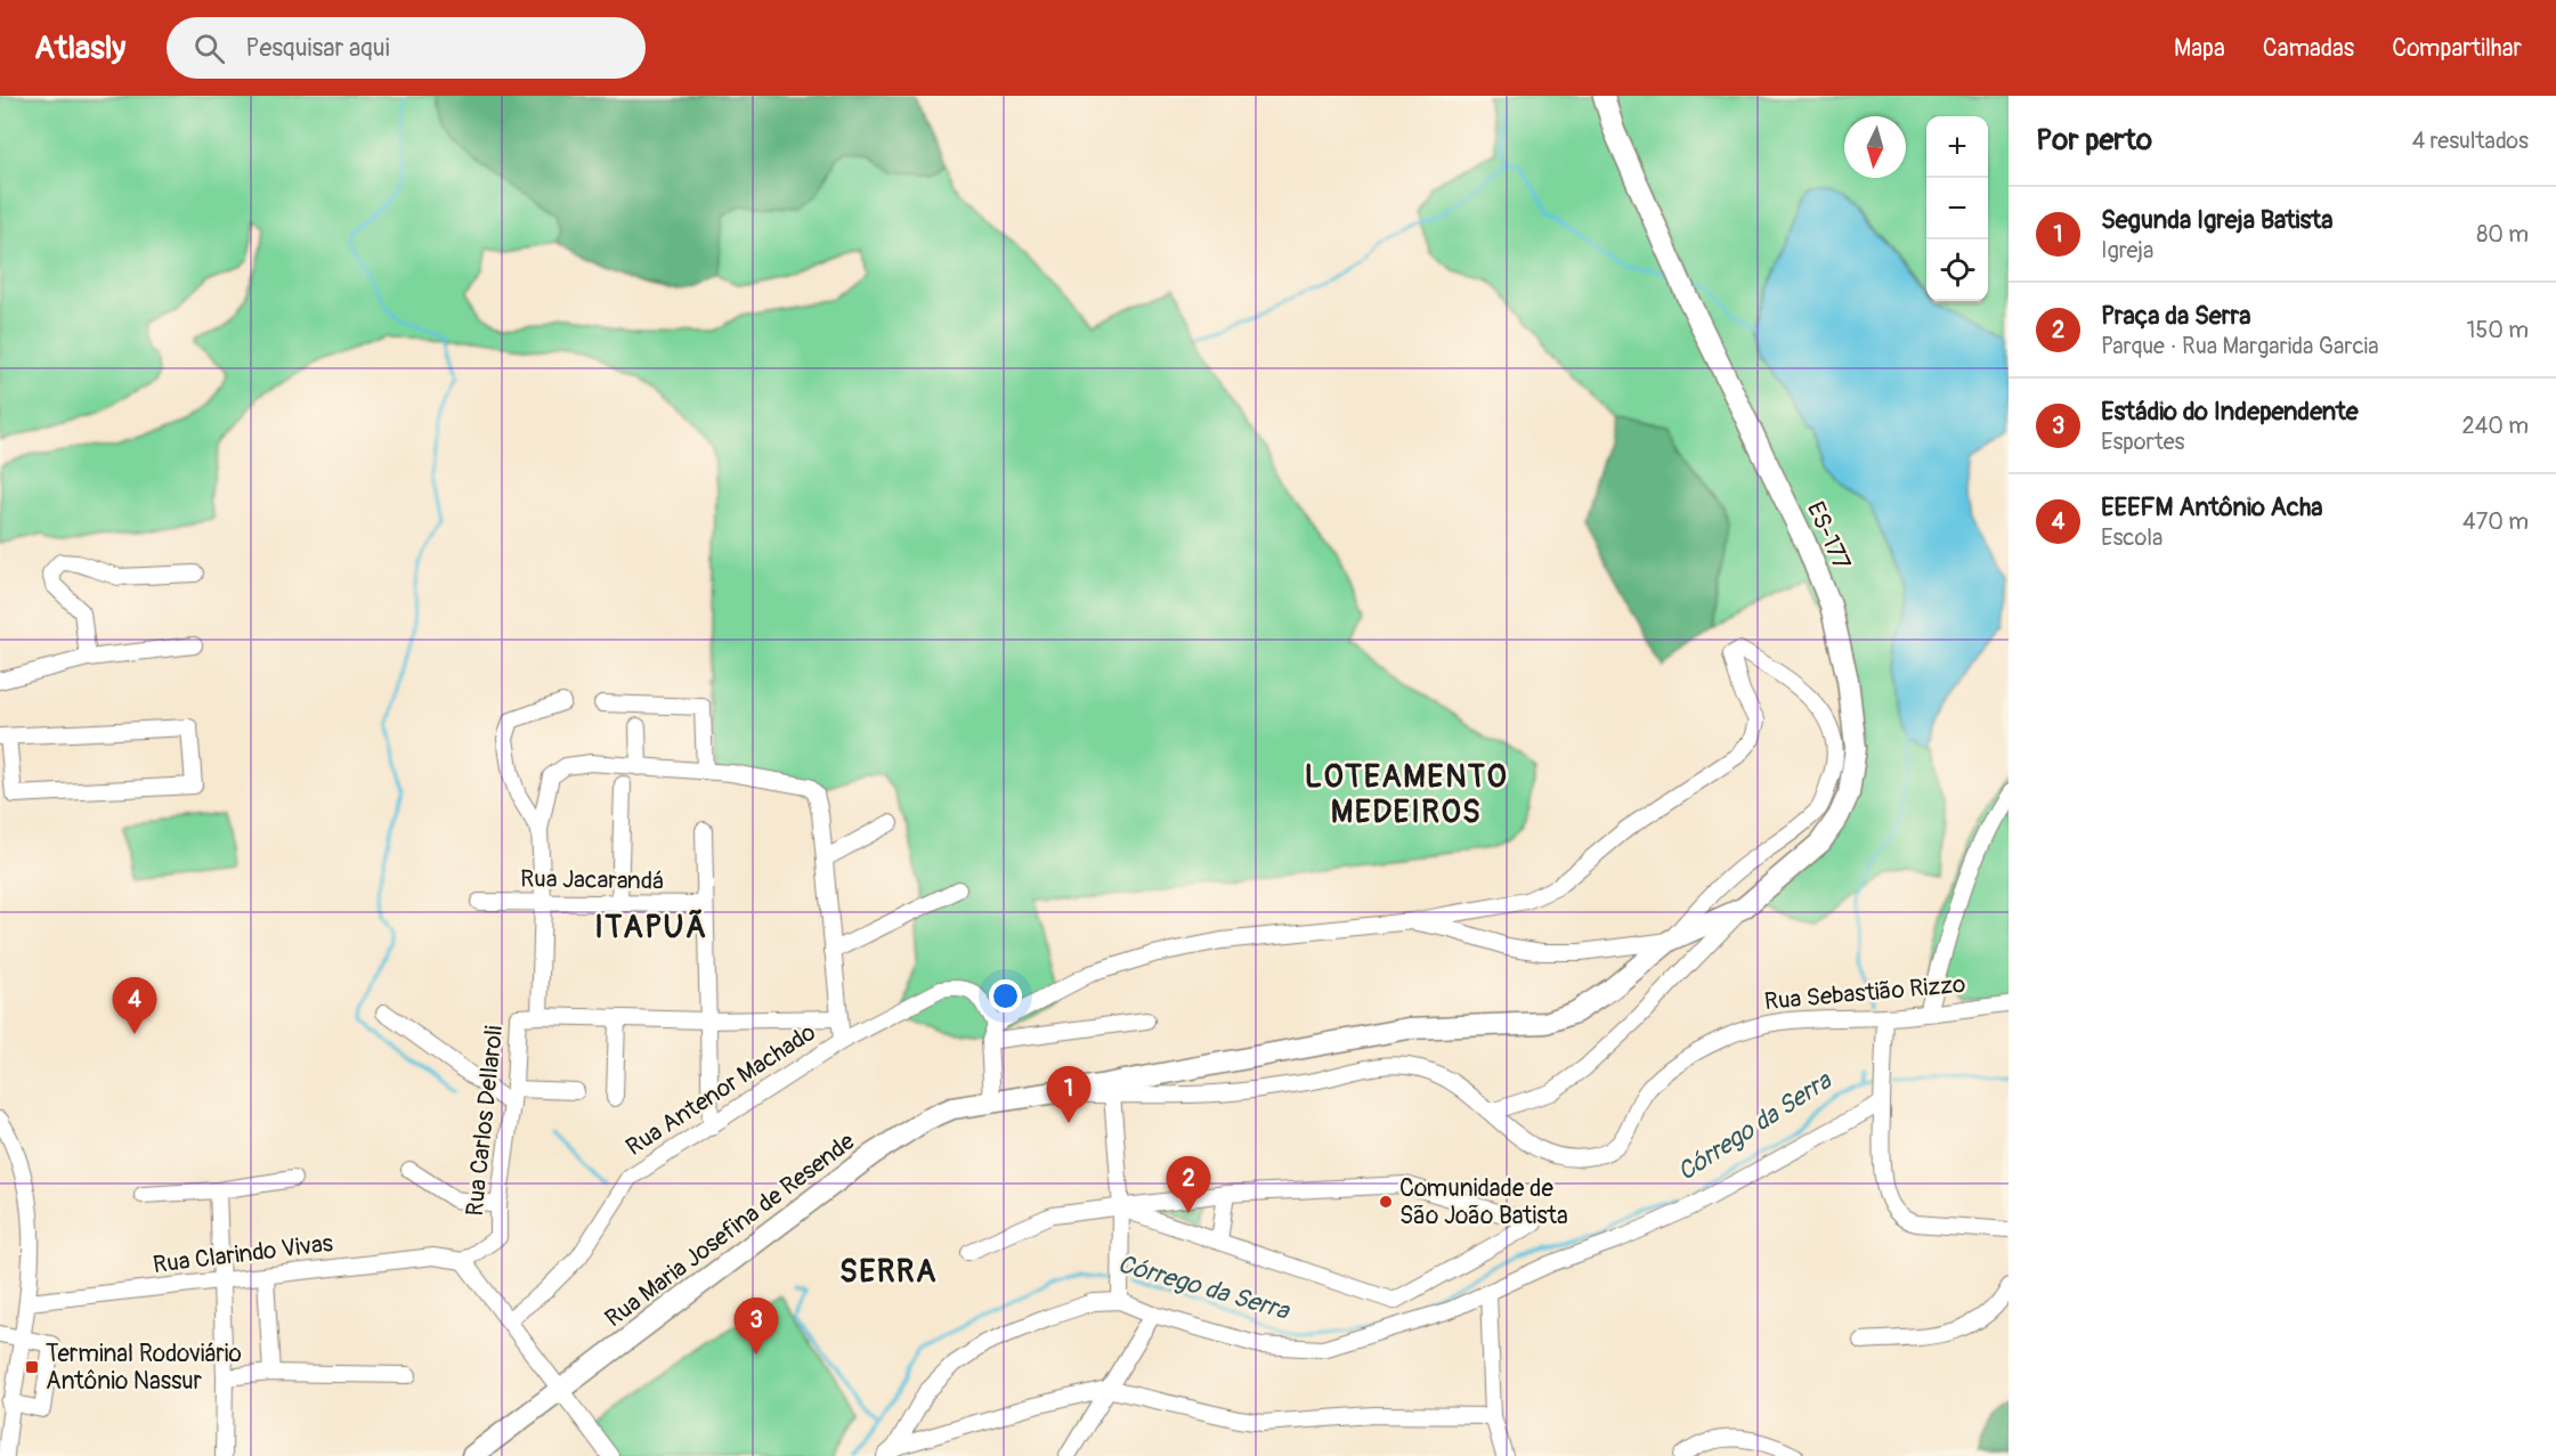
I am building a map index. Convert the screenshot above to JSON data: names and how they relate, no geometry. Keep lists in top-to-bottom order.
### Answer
{
  "streets": {
    "main road": ["ES-177", "Rua Maria Josefina de Resende"],
    "street": [
      "Rua Jacarandá",
      "Rua Sebastião Rizzo",
      "Rua Antenor Machado",
      "Rua Carlos Dellaroli",
      "Rua Clarindo Vivas"
    ]
  },
  "crossings": [
    ["ES-177", "Rua Maria Josefina de Resende"],
    ["Rua Jacarandá", "Rua Carlos Dellaroli"],
    ["Rua Sebastião Rizzo", "Rua Maria Josefina de Resende"],
    ["Rua Carlos Dellaroli", "Rua Clarindo Vivas"]
  ],
  "districts": ["LOTEAMENTO MEDEIROS", "ITAPUÃ", "SERRA"],
  "water": ["Córrego da Serra"],
  "places": {
    "other": ["Comunidade de São João Batista"],
    "transit": ["Terminal Rodoviário Antônio Nassur"]
  },
  "north": "bottom",
  "page": {
    "header": "Atlasly",
    "search": "Pesquisar aqui",
    "nav": ["Mapa", "Camadas", "Compartilhar"],
    "heading": ["Por perto", "4 resultados"],
    "map_buttons": ["+", "−"],
    "list": [
      {
        "mark": "1",
        "name": "Segunda Igreja Batista",
        "note": "Igreja",
        "value": "80 m"
      },
      {
        "mark": "2",
        "name": "Praça da Serra",
        "note": "Parque · Rua Margarida Garcia",
        "value": "150 m"
      },
      {
        "mark": "3",
        "name": "Estádio do Independente",
        "note": "Esportes",
        "value": "240 m"
      },
      {
        "mark": "4",
        "name": "EEEFM Antônio Acha",
        "note": "Escola",
        "value": "470 m"
      }
    ],
    "pins": [
      "4",
      "1",
      "2",
      "3"
    ]
  }
}
